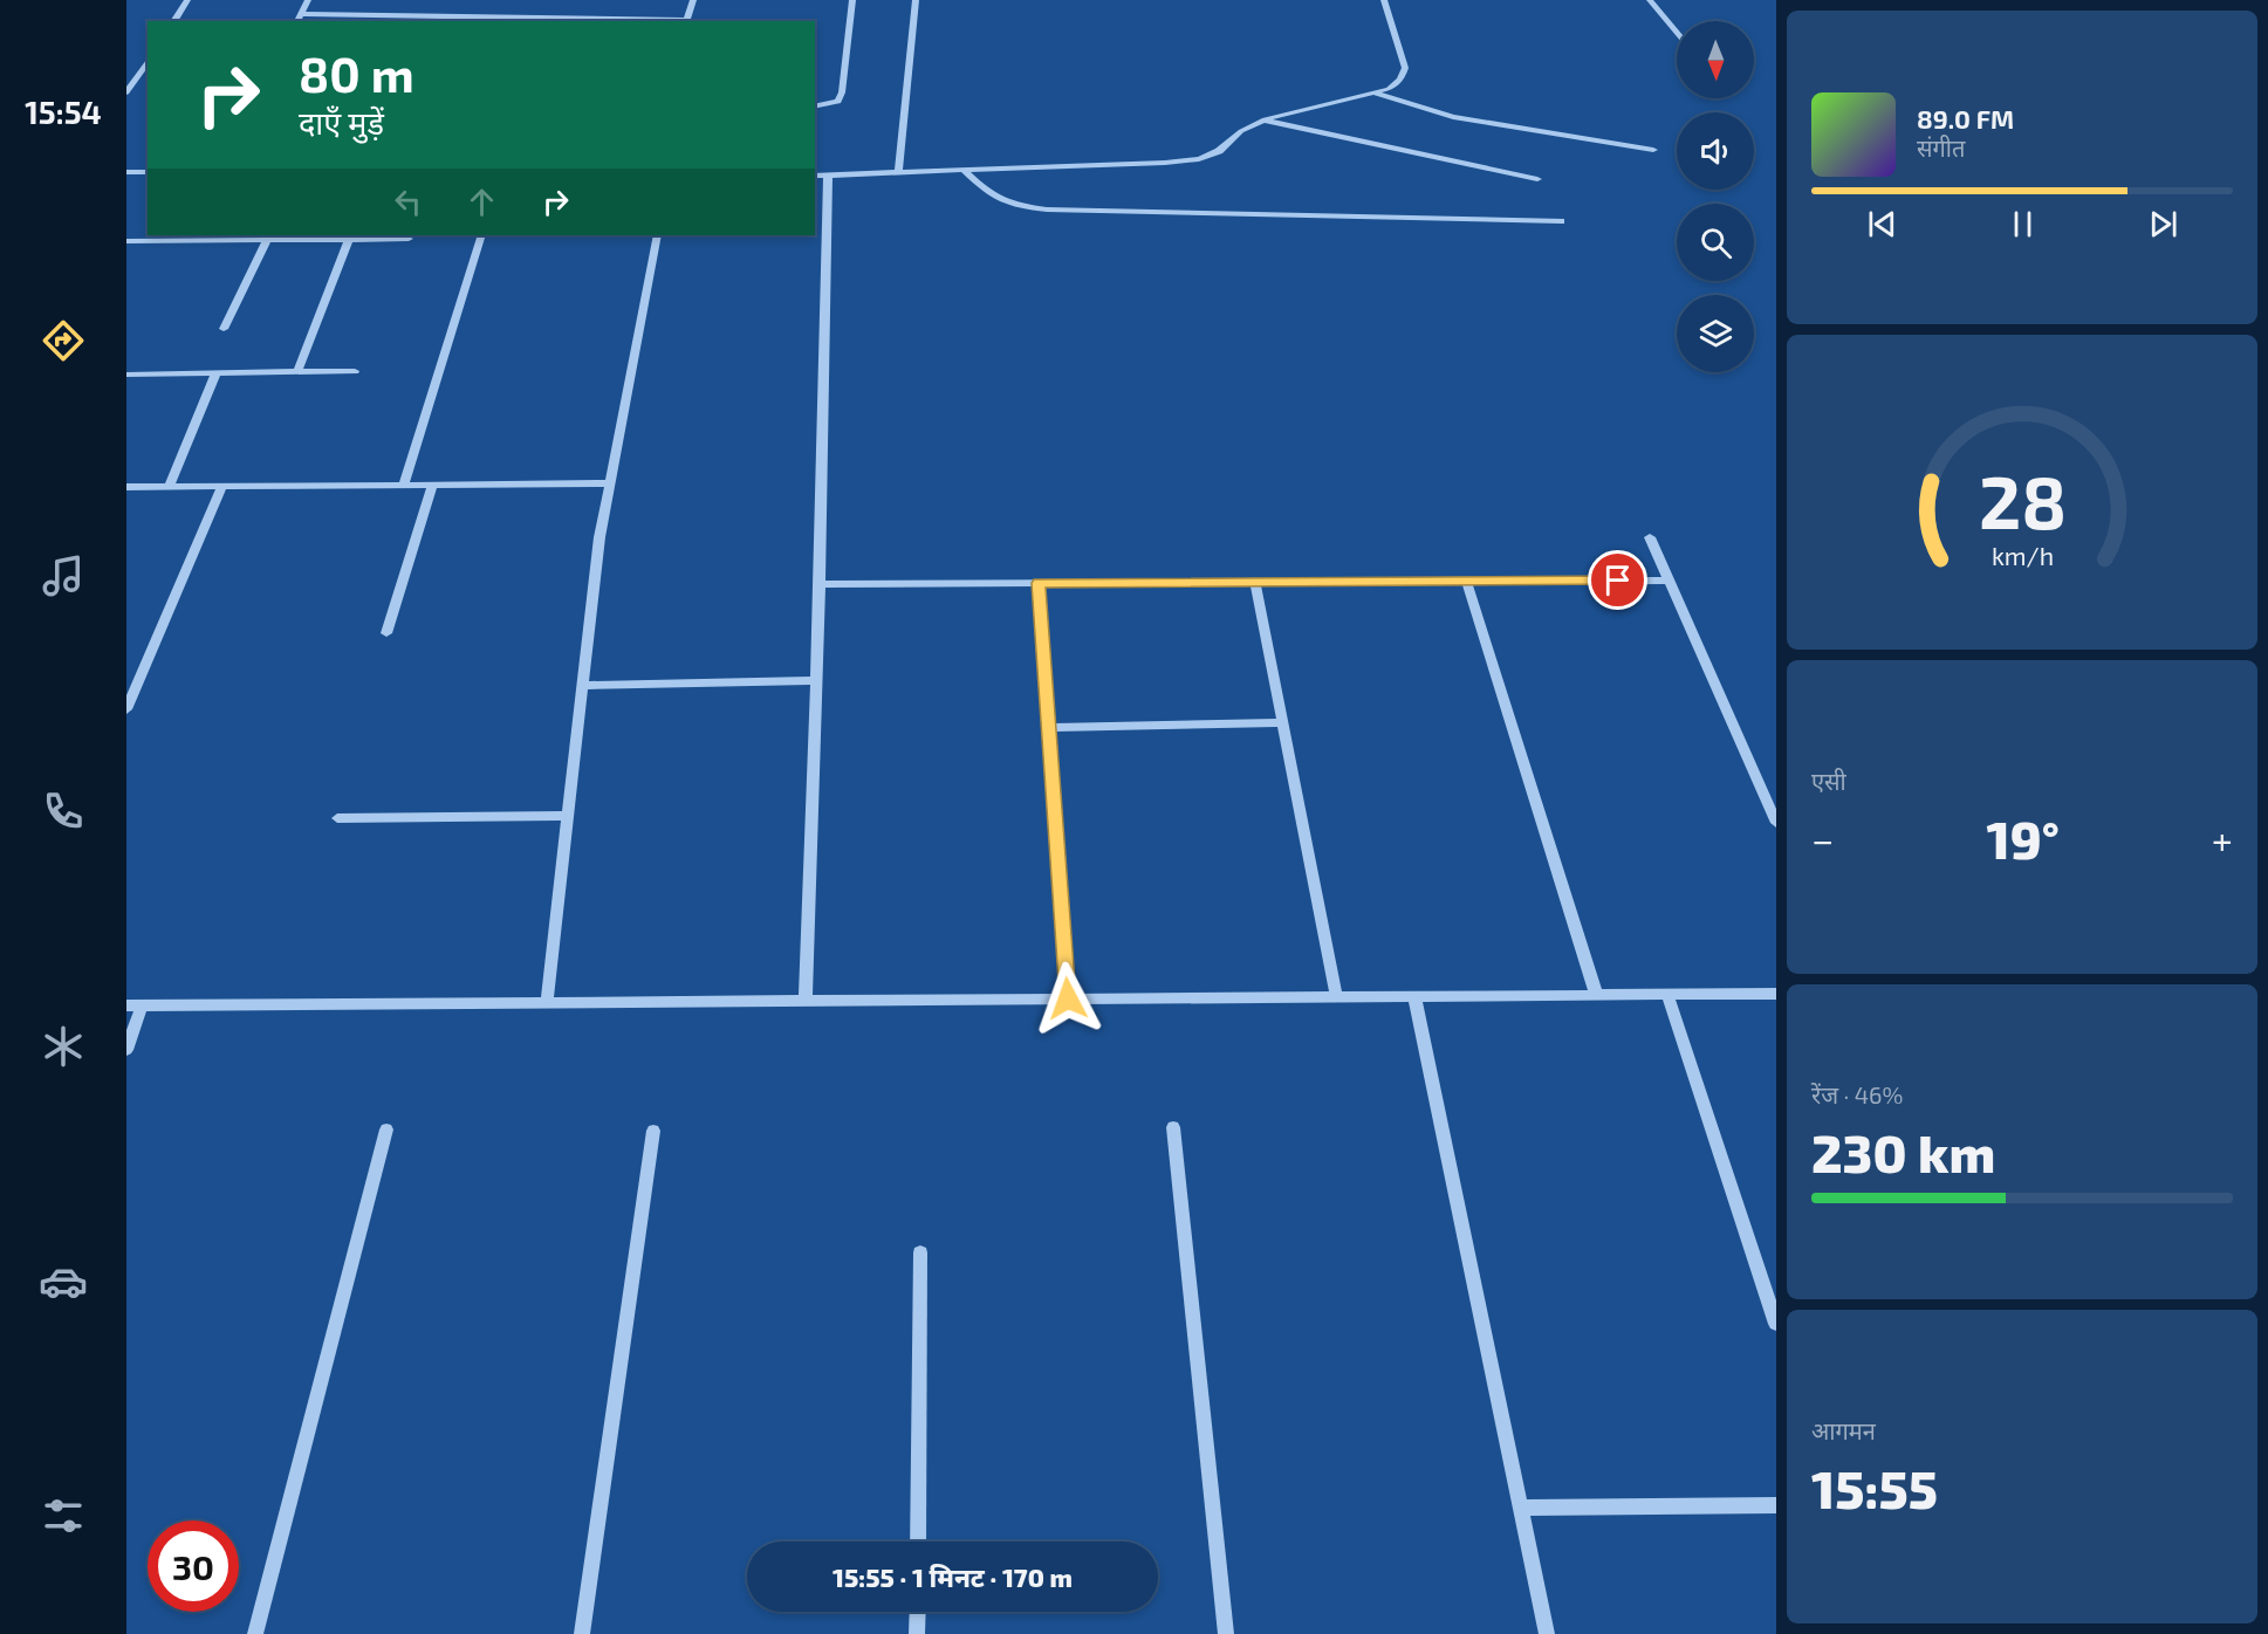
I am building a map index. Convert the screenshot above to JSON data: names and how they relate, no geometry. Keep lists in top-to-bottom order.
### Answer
{
  "north": "bottom",
  "page": {
    "tabs": "15:54",
    "turn": ["80 m", "दाएँ मुड़ें"],
    "song": ["89.0 FM", "संगीत"],
    "tile": [
      "एसी",
      ["रेंज · 46%", "230 km"],
      ["आगमन", "15:55"]
    ],
    "heat": ["−", "19°", "+"],
    "limit": "30",
    "trip": "15:55 · 1 मिनट · 170 m",
    "gauge": ["28", "km/h"]
  }
}
